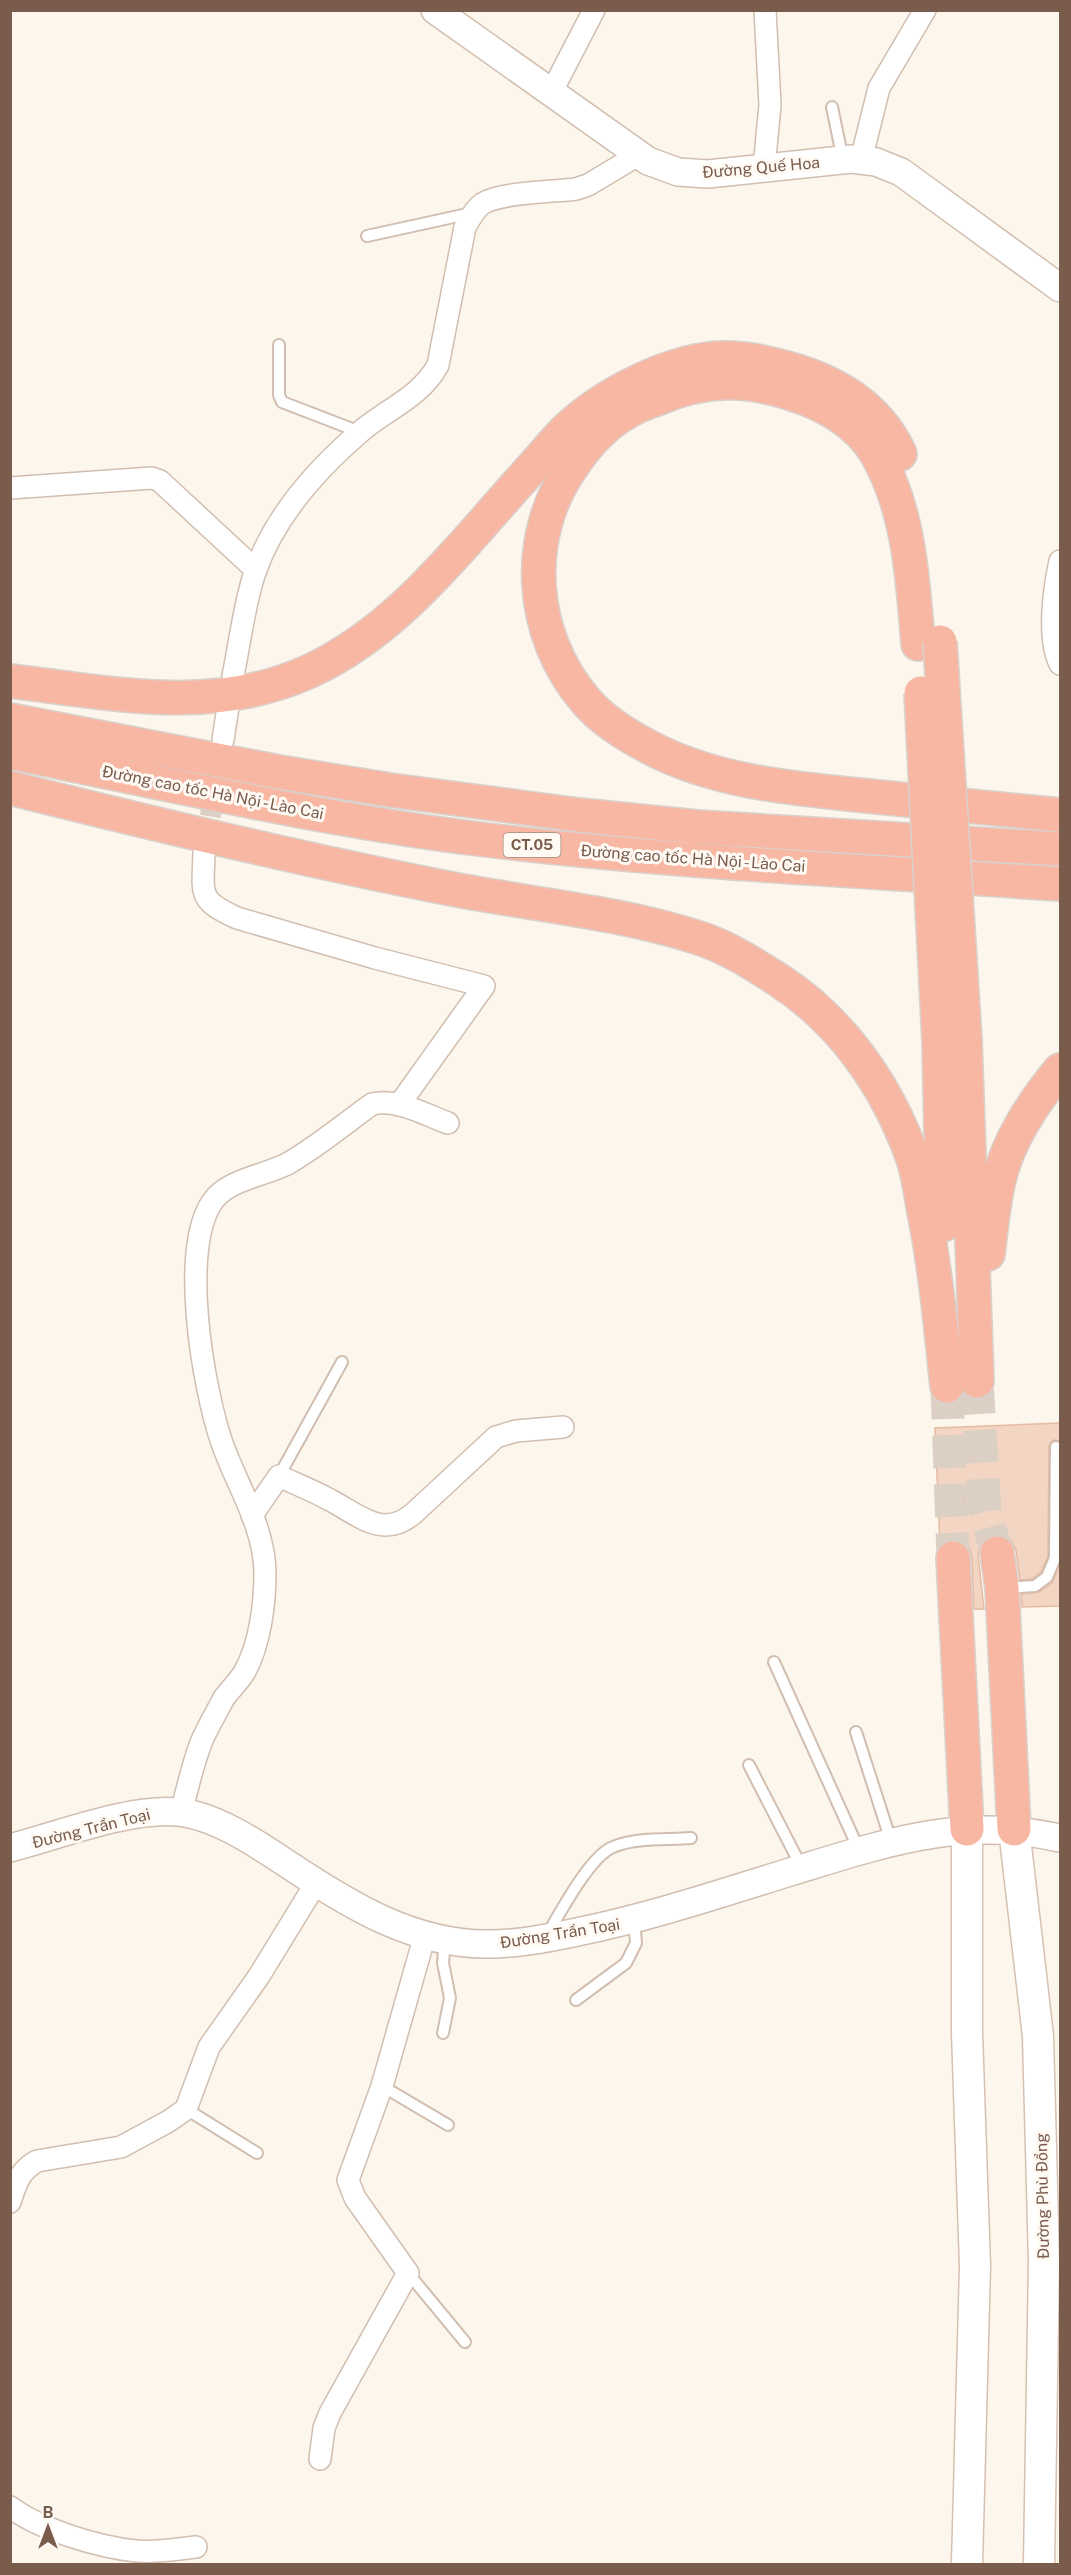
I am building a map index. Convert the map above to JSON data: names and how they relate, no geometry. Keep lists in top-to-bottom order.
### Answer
{
  "streets": {
    "highway": ["Đường cao tốc Hà Nội - Lào Cai", "CT.05"],
    "main road": ["Đường Phù Đổng"],
    "street": ["Đường Quế Hoa", "Đường Trần Toại"]
  },
  "crossings": [
    ["Đường Trần Toại", "Đường Phù Đổng"]
  ],
  "north": "top"
}
